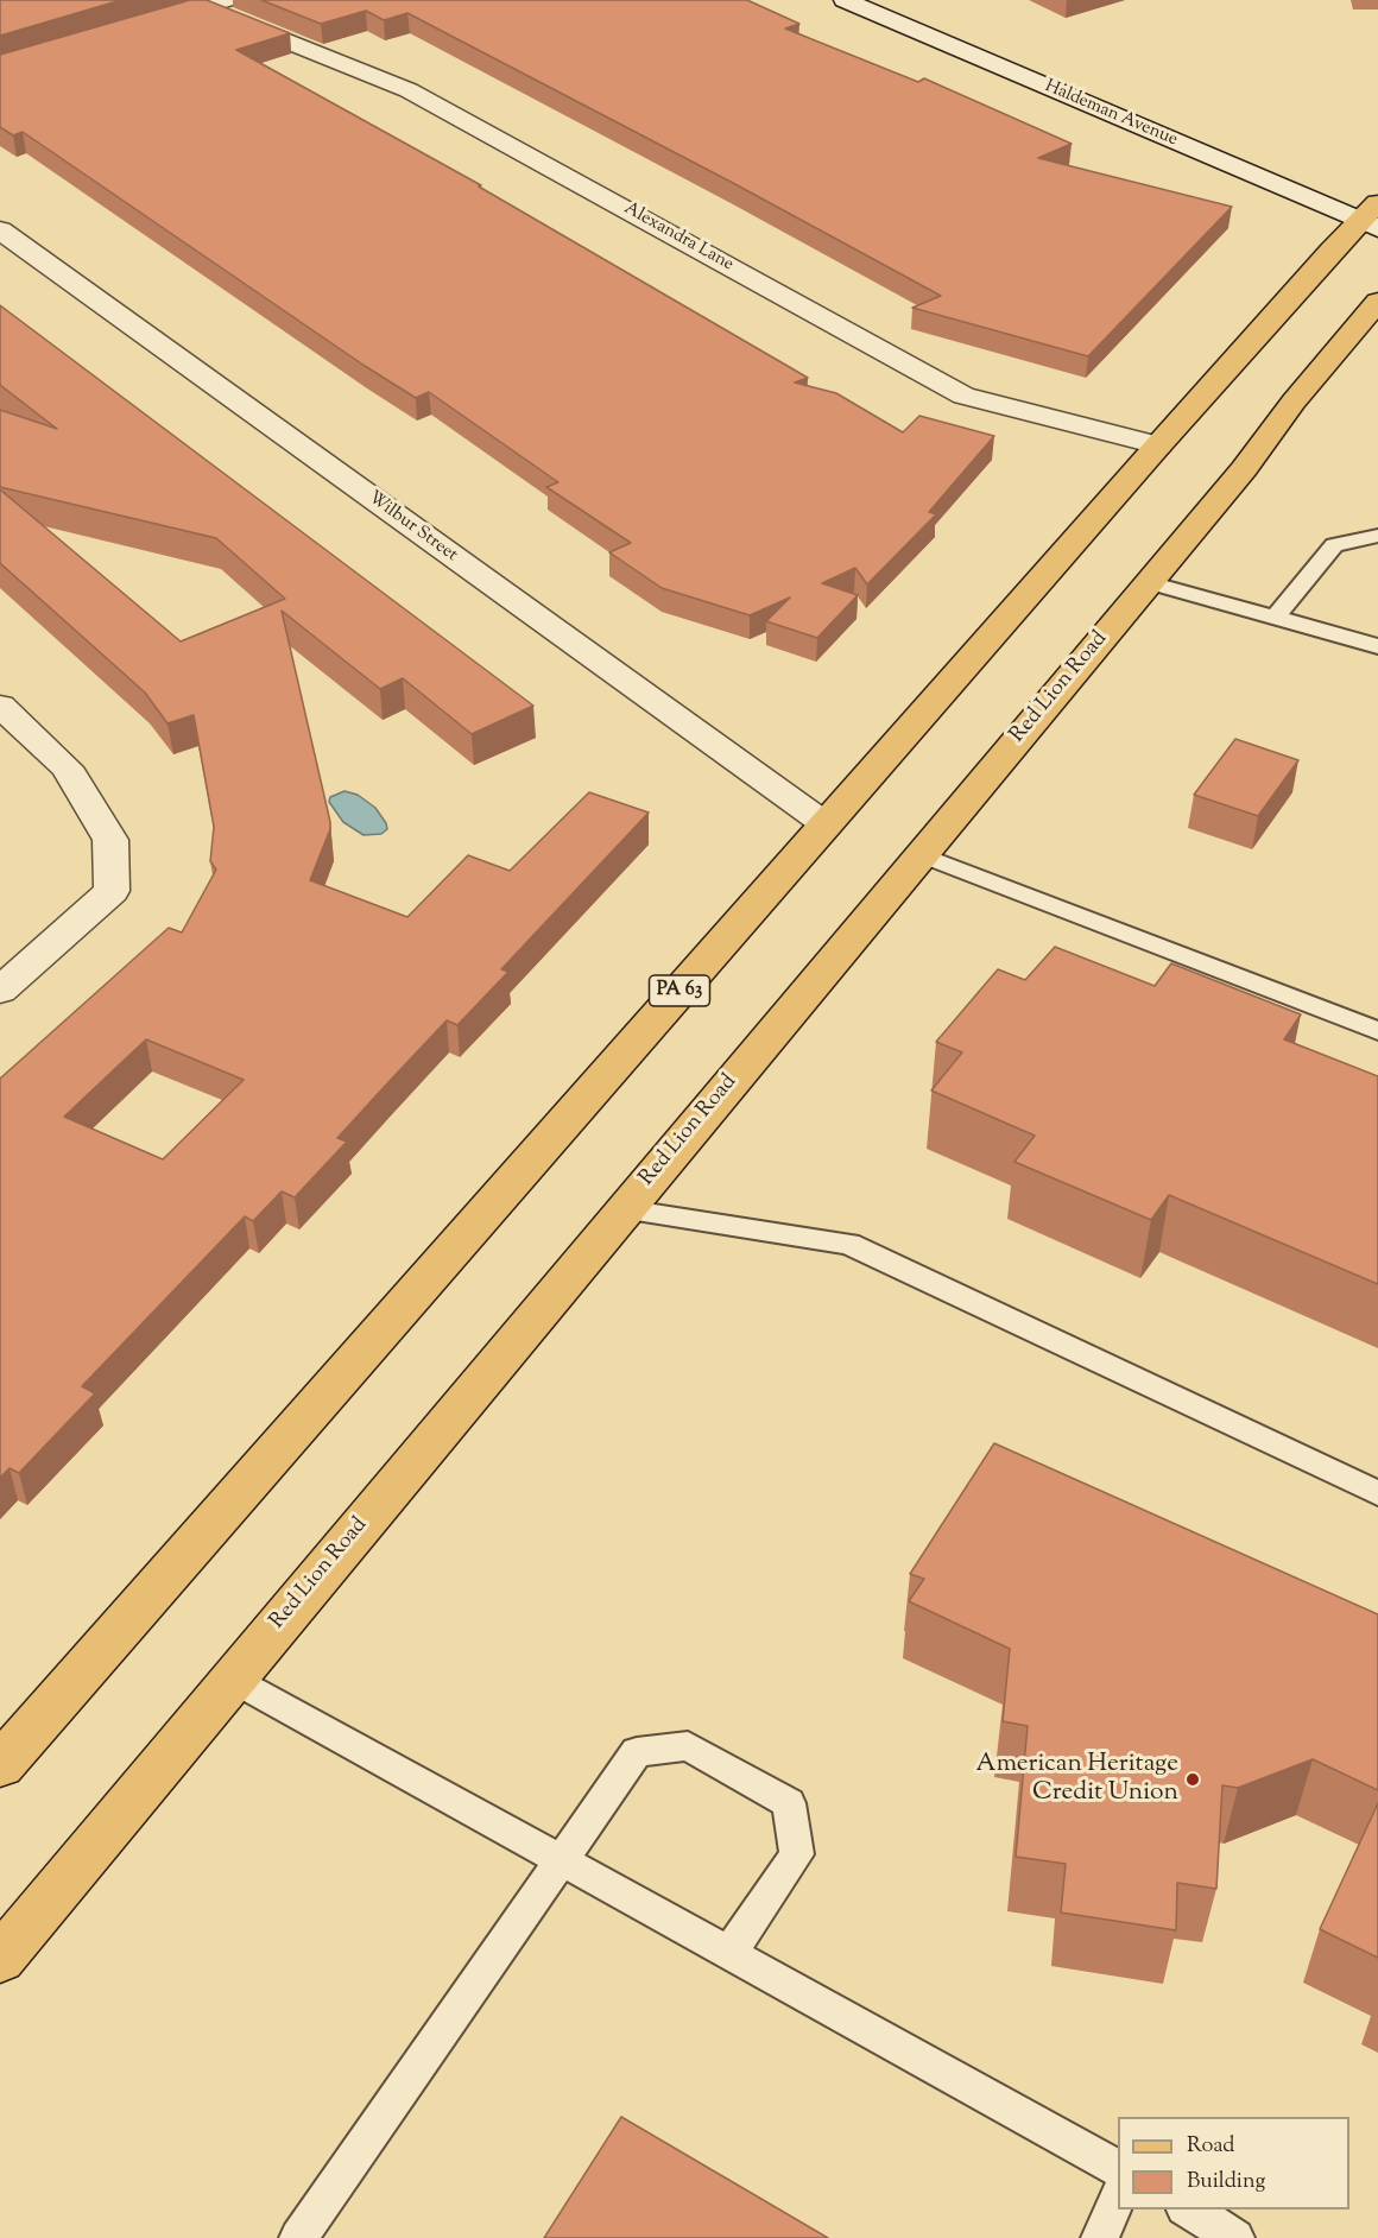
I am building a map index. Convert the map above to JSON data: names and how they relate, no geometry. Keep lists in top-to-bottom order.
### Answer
{
  "streets": {
    "main road": ["Red Lion Road", "PA 63"],
    "street": ["Haldeman Avenue", "Alexandra Lane", "Wilbur Street"]
  },
  "crossings": [
    ["Haldeman Avenue", "PA 63"],
    ["Alexandra Lane", "PA 63"],
    ["Wilbur Street", "PA 63"]
  ],
  "places": ["American Heritage Credit Union"],
  "legend": ["Road", "Building"]
}
